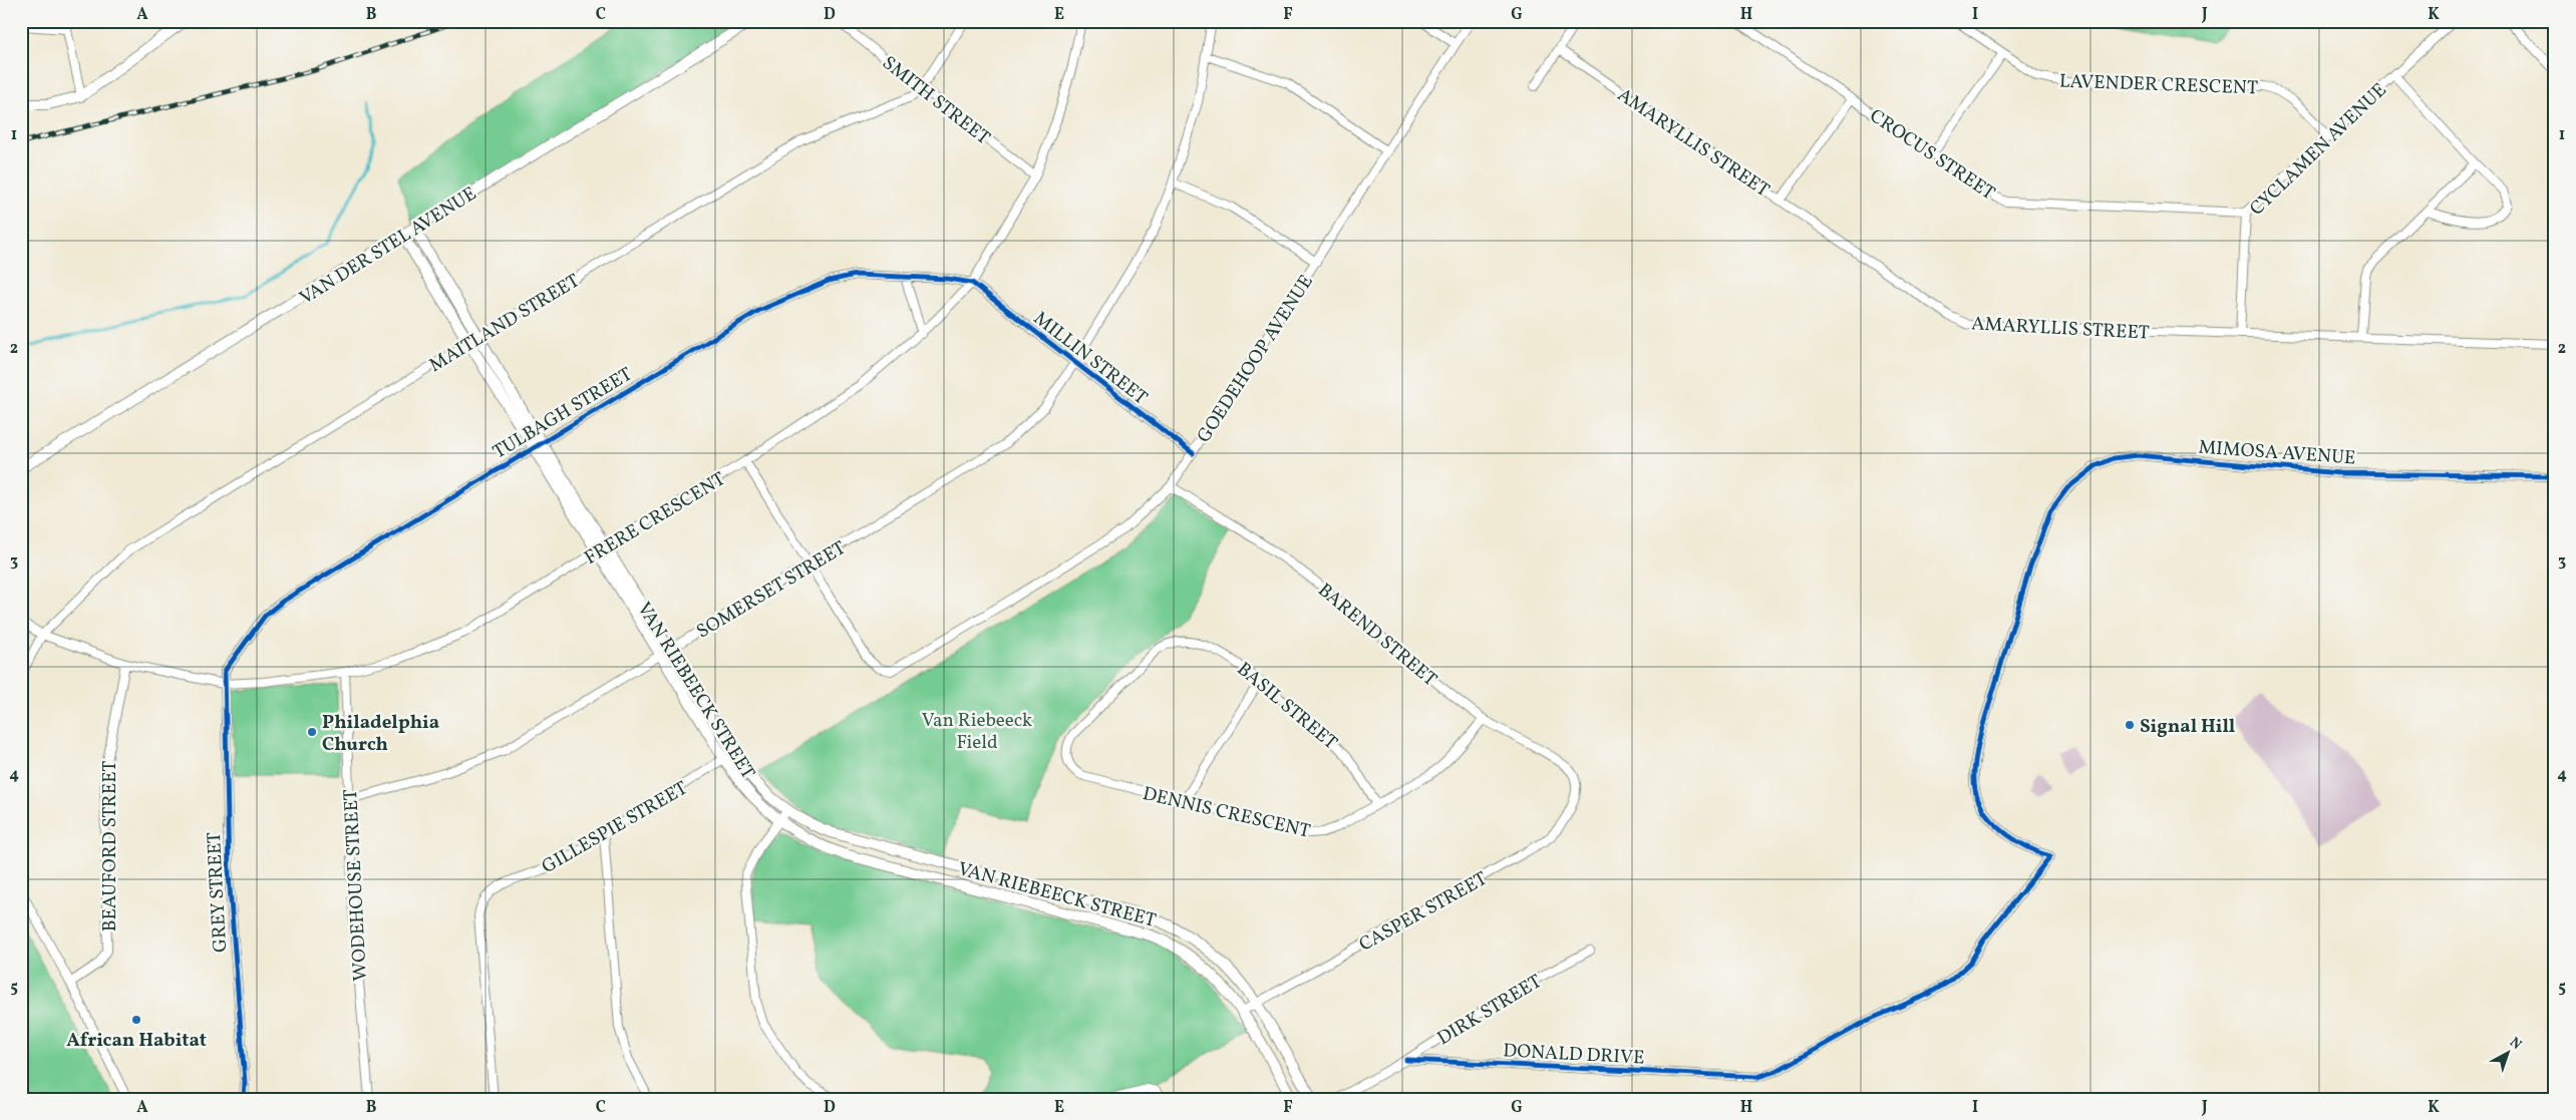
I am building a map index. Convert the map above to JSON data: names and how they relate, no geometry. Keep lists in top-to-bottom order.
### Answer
{
  "streets": {
    "street": [
      "LAVENDER CRESCENT",
      "SMITH STREET",
      "AMARYLLIS STREET",
      "CYCLAMEN AVENUE",
      "CROCUS STREET",
      "VAN DER STEL AVENUE",
      "MAITLAND STREET",
      "MILLIN STREET",
      "GOEDEHOOP AVENUE",
      "TULBAGH STREET",
      "MIMOSA AVENUE",
      "FRERE CRESCENT",
      "SOMERSET STREET",
      "BAREND STREET",
      "VAN RIEBEECK STREET",
      "BASIL STREET",
      "DENNIS CRESCENT",
      "GILLESPIE STREET",
      "BEAUFORD STREET",
      "WODEHOUSE STREET",
      "GREY STREET",
      "CASPER STREET",
      "DIRK STREET",
      "DONALD DRIVE"
    ]
  },
  "crossings": [
    ["LAVENDER CRESCENT", "CYCLAMEN AVENUE"],
    ["SMITH STREET", "MAITLAND STREET"],
    ["SMITH STREET", "FRERE CRESCENT"],
    ["AMARYLLIS STREET", "CYCLAMEN AVENUE"],
    ["CYCLAMEN AVENUE", "CROCUS STREET"],
    ["VAN DER STEL AVENUE", "VAN RIEBEECK STREET"],
    ["MAITLAND STREET", "FRERE CRESCENT"],
    ["MAITLAND STREET", "VAN RIEBEECK STREET"],
    ["MILLIN STREET", "GOEDEHOOP AVENUE"],
    ["MILLIN STREET", "TULBAGH STREET"],
    ["MILLIN STREET", "FRERE CRESCENT"],
    ["MILLIN STREET", "SOMERSET STREET"],
    ["GOEDEHOOP AVENUE", "SOMERSET STREET"],
    ["GOEDEHOOP AVENUE", "BAREND STREET"],
    ["TULBAGH STREET", "FRERE CRESCENT"],
    ["TULBAGH STREET", "VAN RIEBEECK STREET"],
    ["TULBAGH STREET", "GREY STREET"],
    ["MIMOSA AVENUE", "DONALD DRIVE"],
    ["FRERE CRESCENT", "VAN RIEBEECK STREET"],
    ["FRERE CRESCENT", "BEAUFORD STREET"],
    ["FRERE CRESCENT", "WODEHOUSE STREET"],
    ["FRERE CRESCENT", "GREY STREET"],
    ["SOMERSET STREET", "VAN RIEBEECK STREET"],
    ["SOMERSET STREET", "WODEHOUSE STREET"],
    ["BAREND STREET", "DENNIS CRESCENT"],
    ["BAREND STREET", "CASPER STREET"],
    ["VAN RIEBEECK STREET", "GILLESPIE STREET"],
    ["VAN RIEBEECK STREET", "CASPER STREET"],
    ["BASIL STREET", "DENNIS CRESCENT"],
    ["DIRK STREET", "DONALD DRIVE"]
  ],
  "parks": ["Van Riebeeck Field"],
  "places": ["Signal Hill", "Philadelphia Church", "African Habitat"],
  "north": "top right",
  "grid": {
    "columns": [
      "A",
      "B",
      "C",
      "D",
      "E",
      "F",
      "G",
      "H",
      "I",
      "J",
      "K"
    ],
    "rows": [
      "1",
      "2",
      "3",
      "4",
      "5"
    ]
  }
}
